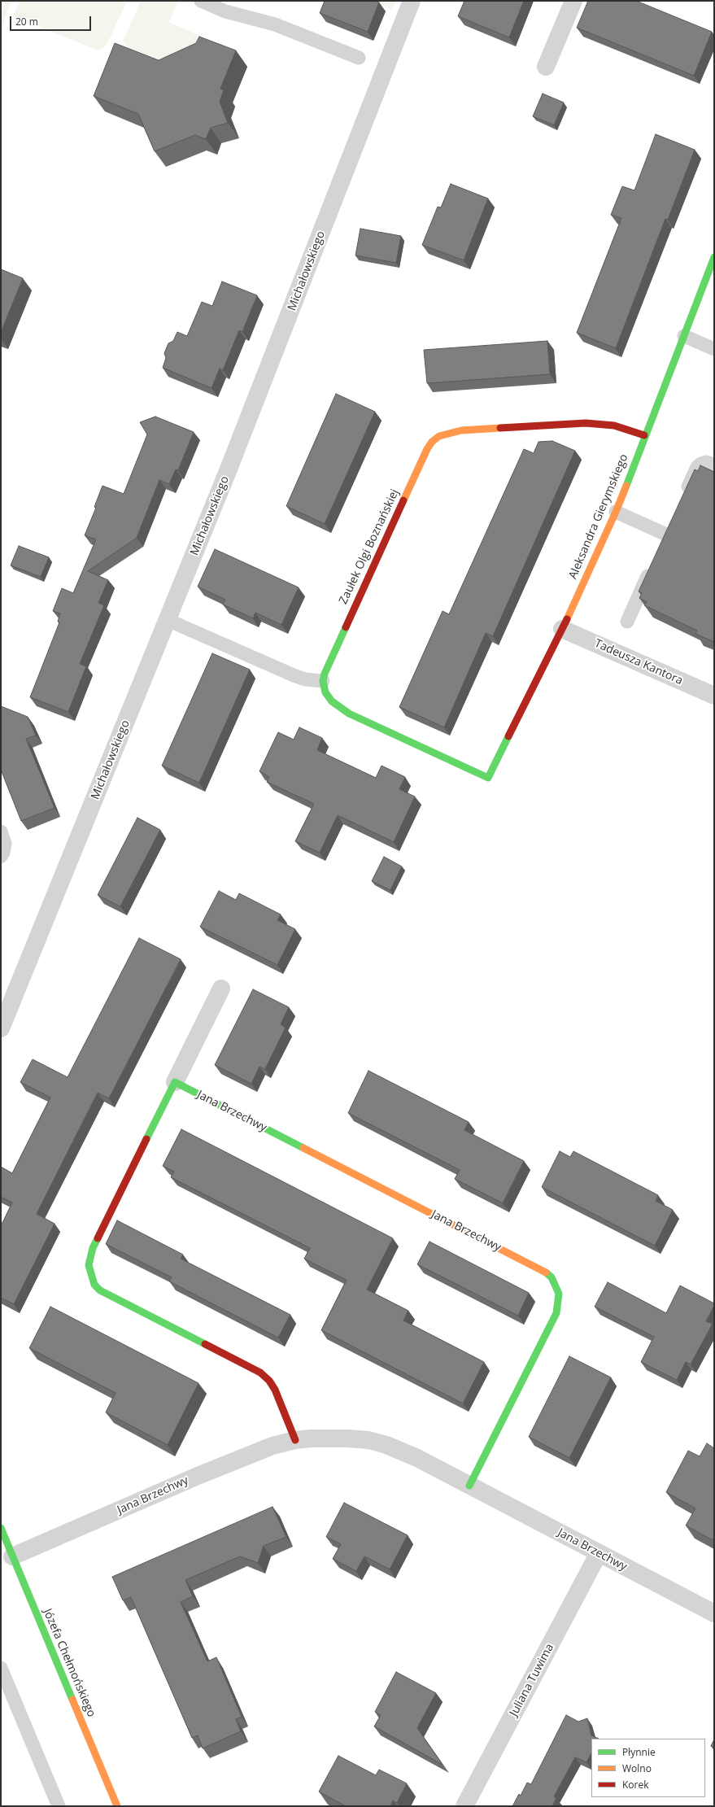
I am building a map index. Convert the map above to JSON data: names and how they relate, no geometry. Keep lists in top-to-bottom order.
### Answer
{
  "streets": {
    "street": [
      "Michałowskiego",
      "Aleksandra Gierymskiego",
      "Zaułek Olgi Boznańskiej",
      "Tadeusza Kantora",
      "Jana Brzechwy",
      "Józefa Chełmońskiego",
      "Juliana Tuwima"
    ]
  },
  "crossings": [
    ["Aleksandra Gierymskiego", "Zaułek Olgi Boznańskiej"],
    ["Aleksandra Gierymskiego", "Tadeusza Kantora"],
    ["Jana Brzechwy", "Józefa Chełmońskiego"],
    ["Jana Brzechwy", "Juliana Tuwima"]
  ],
  "legend": ["Płynnie", "Wolno", "Korek"],
  "scale_bar": "20 m"
}
